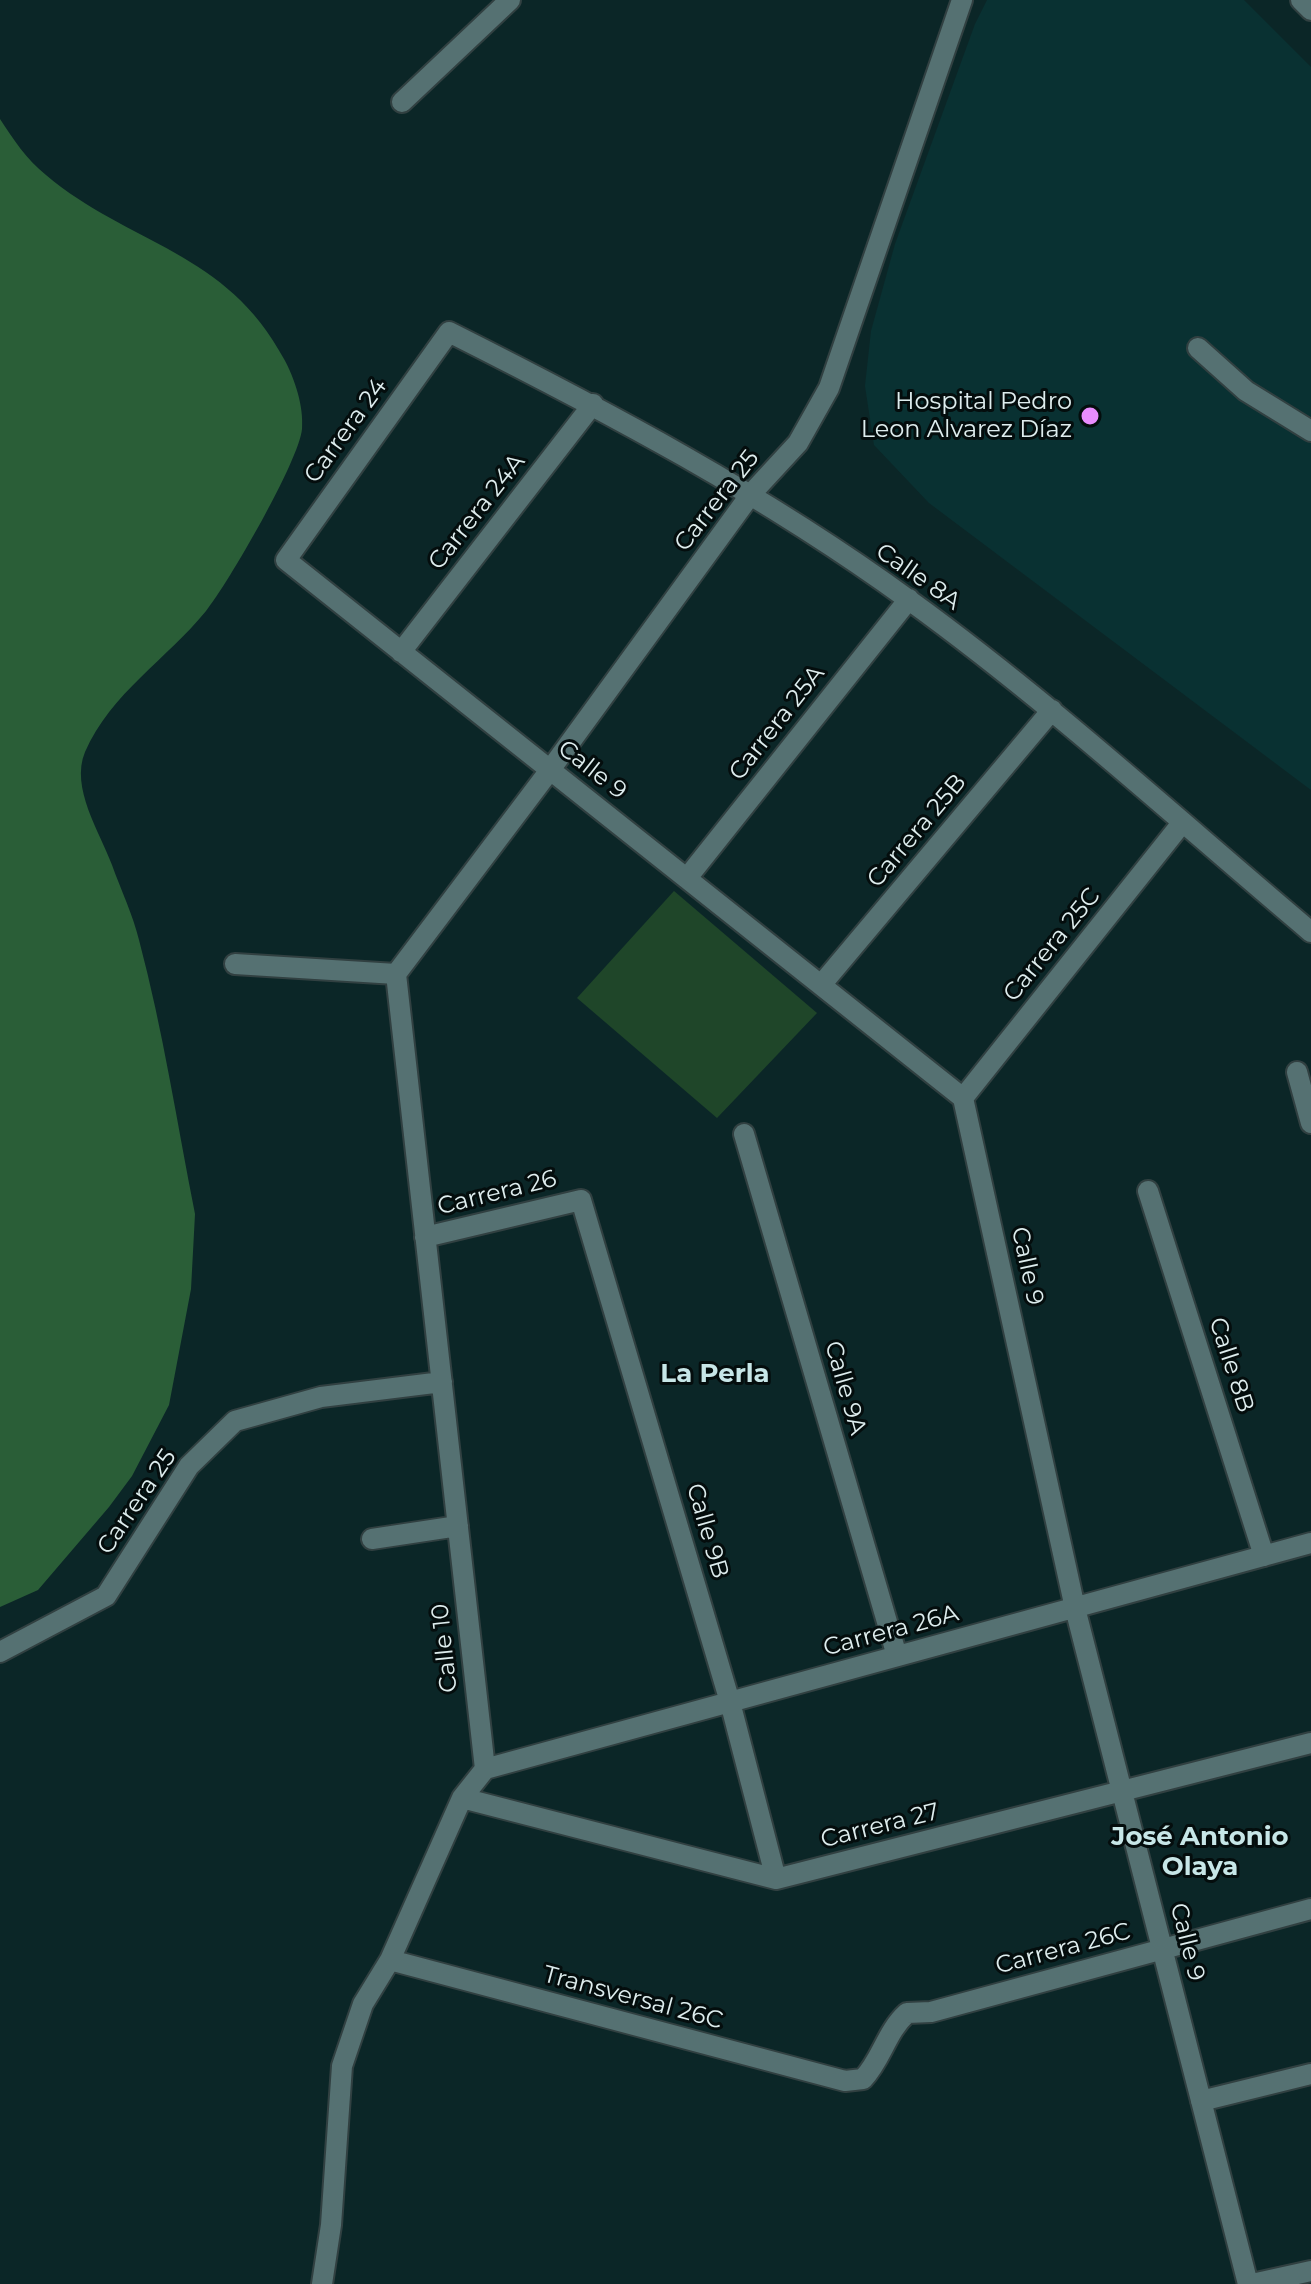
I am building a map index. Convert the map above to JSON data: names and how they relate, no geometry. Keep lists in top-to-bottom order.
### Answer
{
  "streets": {
    "street": [
      "Carrera 24",
      "Carrera 25",
      "Carrera 24A",
      "Calle 8A",
      "Carrera 25A",
      "Calle 9",
      "Carrera 25B",
      "Carrera 25C",
      "Carrera 26",
      "Calle 8B",
      "Calle 9A",
      "Calle 9B",
      "Carrera 26A",
      "Calle 10",
      "Carrera 27",
      "Carrera 26C",
      "Transversal 26C"
    ]
  },
  "crossings": [
    ["Carrera 24", "Calle 8A"],
    ["Carrera 24", "Calle 9"],
    ["Carrera 25", "Calle 8A"],
    ["Carrera 25", "Calle 9"],
    ["Carrera 25", "Calle 10"],
    ["Carrera 24A", "Calle 8A"],
    ["Carrera 24A", "Calle 9"],
    ["Calle 8A", "Carrera 25A"],
    ["Calle 8A", "Carrera 25B"],
    ["Calle 8A", "Carrera 25C"],
    ["Carrera 25A", "Calle 9"],
    ["Calle 9", "Carrera 25B"],
    ["Calle 9", "Carrera 25C"],
    ["Calle 9", "Carrera 26A"],
    ["Calle 9", "Carrera 27"],
    ["Calle 9", "Carrera 26C"],
    ["Carrera 26", "Calle 9B"],
    ["Carrera 26", "Calle 10"],
    ["Calle 8B", "Carrera 26A"],
    ["Calle 9A", "Carrera 26A"],
    ["Calle 9B", "Carrera 26A"],
    ["Calle 9B", "Carrera 27"],
    ["Carrera 26A", "Calle 10"],
    ["Carrera 26C", "Transversal 26C"]
  ],
  "districts": ["La Perla", "José Antonio Olaya"],
  "places": ["Hospital Pedro Leon Alvarez Díaz"]
}
